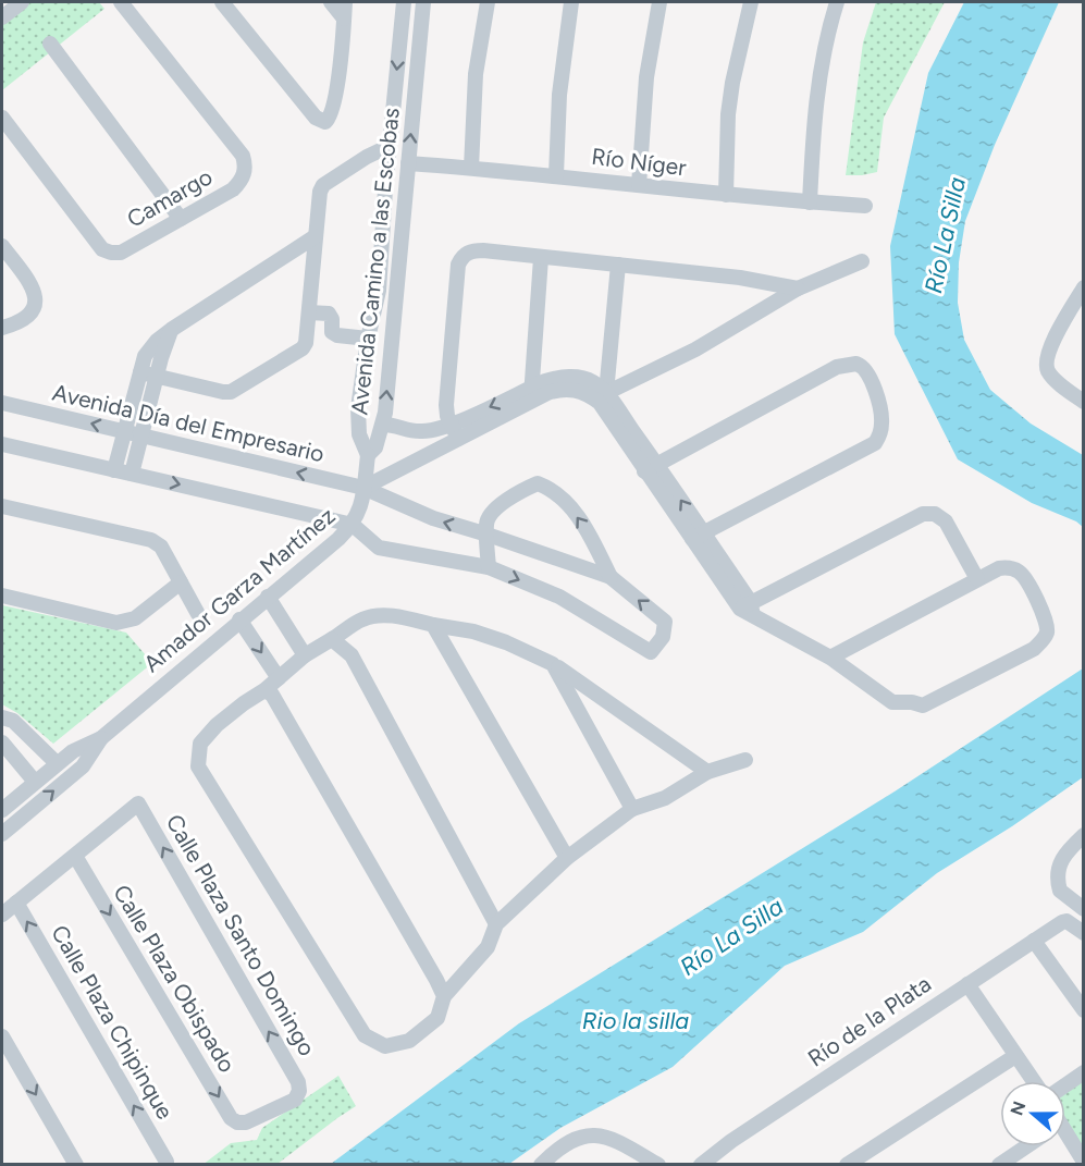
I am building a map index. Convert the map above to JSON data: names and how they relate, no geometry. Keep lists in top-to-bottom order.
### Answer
{
  "streets": {
    "street": [
      "Río Níger",
      "Camargo",
      "Avenida Camino a las Escobas",
      "Avenida Día del Empresario",
      "Amador Garza Martínez",
      "Calle Plaza Santo Domingo",
      "Calle Plaza Obispado",
      "Río de la Plata",
      "Calle Plaza Chipinque"
    ]
  },
  "crossings": [
    ["Río Níger", "Avenida Camino a las Escobas"],
    ["Avenida Camino a las Escobas", "Amador Garza Martínez"],
    ["Avenida Día del Empresario", "Amador Garza Martínez"],
    ["Calle Plaza Santo Domingo", "Calle Plaza Obispado"]
  ],
  "one_way": ["Calle Plaza Obispado"],
  "water": ["Río La Silla", "Rio la silla"],
  "north": "left"
}
